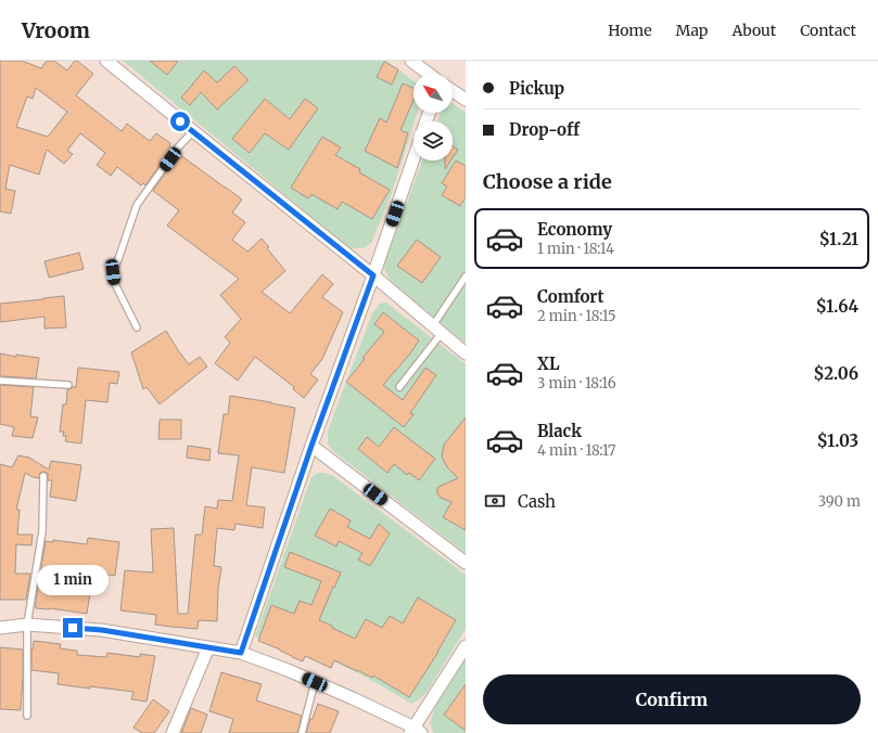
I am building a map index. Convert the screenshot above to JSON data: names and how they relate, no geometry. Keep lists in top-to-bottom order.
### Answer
{
  "north": "top left",
  "page": {
    "header": "Vroom",
    "nav": [
      "Home",
      "Map",
      "About",
      "Contact"
    ],
    "banner": ["Pickup", "Drop-off"],
    "heading": "Choose a ride",
    "list": [
      {
        "name": "Economy",
        "note": "1 min · 18:14",
        "value": "$1.21"
      },
      {
        "name": "Comfort",
        "note": "2 min · 18:15",
        "value": "$1.64"
      },
      {
        "name": "XL",
        "note": "3 min · 18:16",
        "value": "$2.06"
      },
      {
        "name": "Black",
        "note": "4 min · 18:17",
        "value": "$1.03"
      }
    ],
    "pay": ["Cash", "390 m"],
    "bubble": "1 min",
    "buttons": "Confirm"
  }
}
